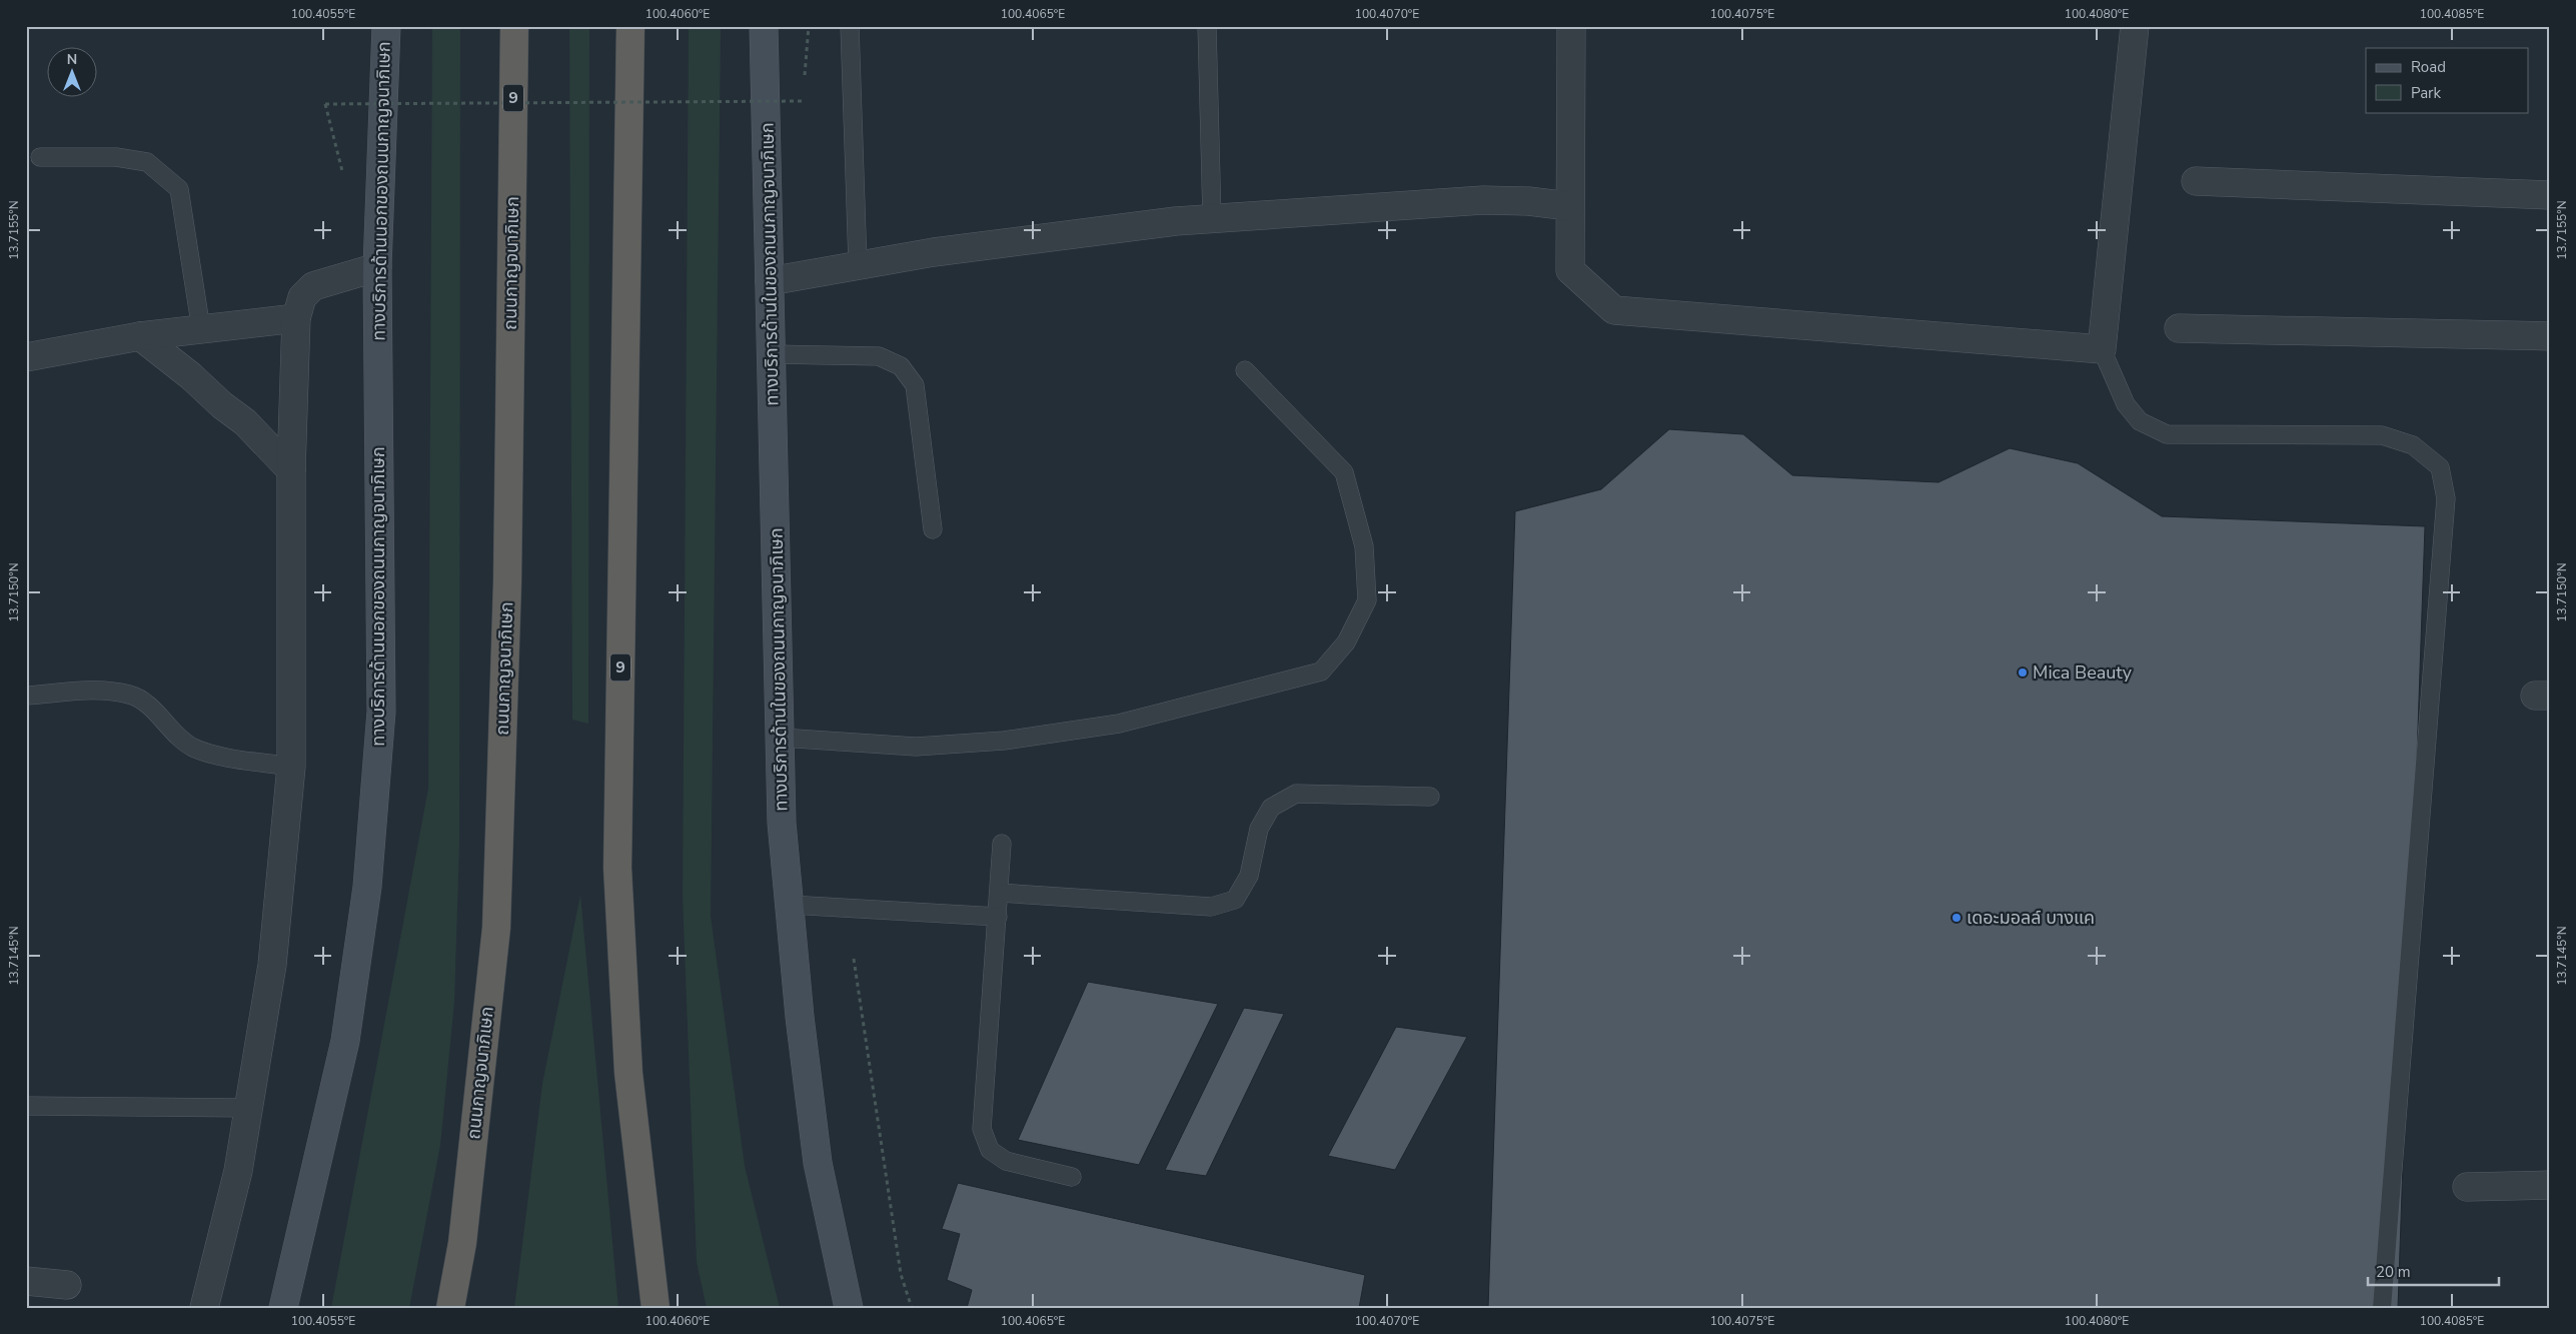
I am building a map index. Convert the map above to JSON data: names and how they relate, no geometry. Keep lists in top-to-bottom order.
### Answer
{
  "streets": {
    "highway": ["9", "ถนนกาญจนาภิเษก"],
    "main road": ["ทางบริการด้านนอกของถนนกาญจนาภิเษก", "ทางบริการด้านในของถนนกาญจนาภิเษก"]
  },
  "places": ["Mica Beauty", "เดอะมอลล์ บางแค"],
  "legend": ["Road", "Park"],
  "scale_bar": "20 m",
  "north": "top",
  "coordinates": [
    "100.4055°E",
    "100.4060°E",
    "100.4065°E",
    "100.4070°E",
    "100.4075°E",
    "100.4080°E",
    "100.4085°E",
    "13.7155°N",
    "13.7150°N",
    "13.7145°N"
  ]
}
